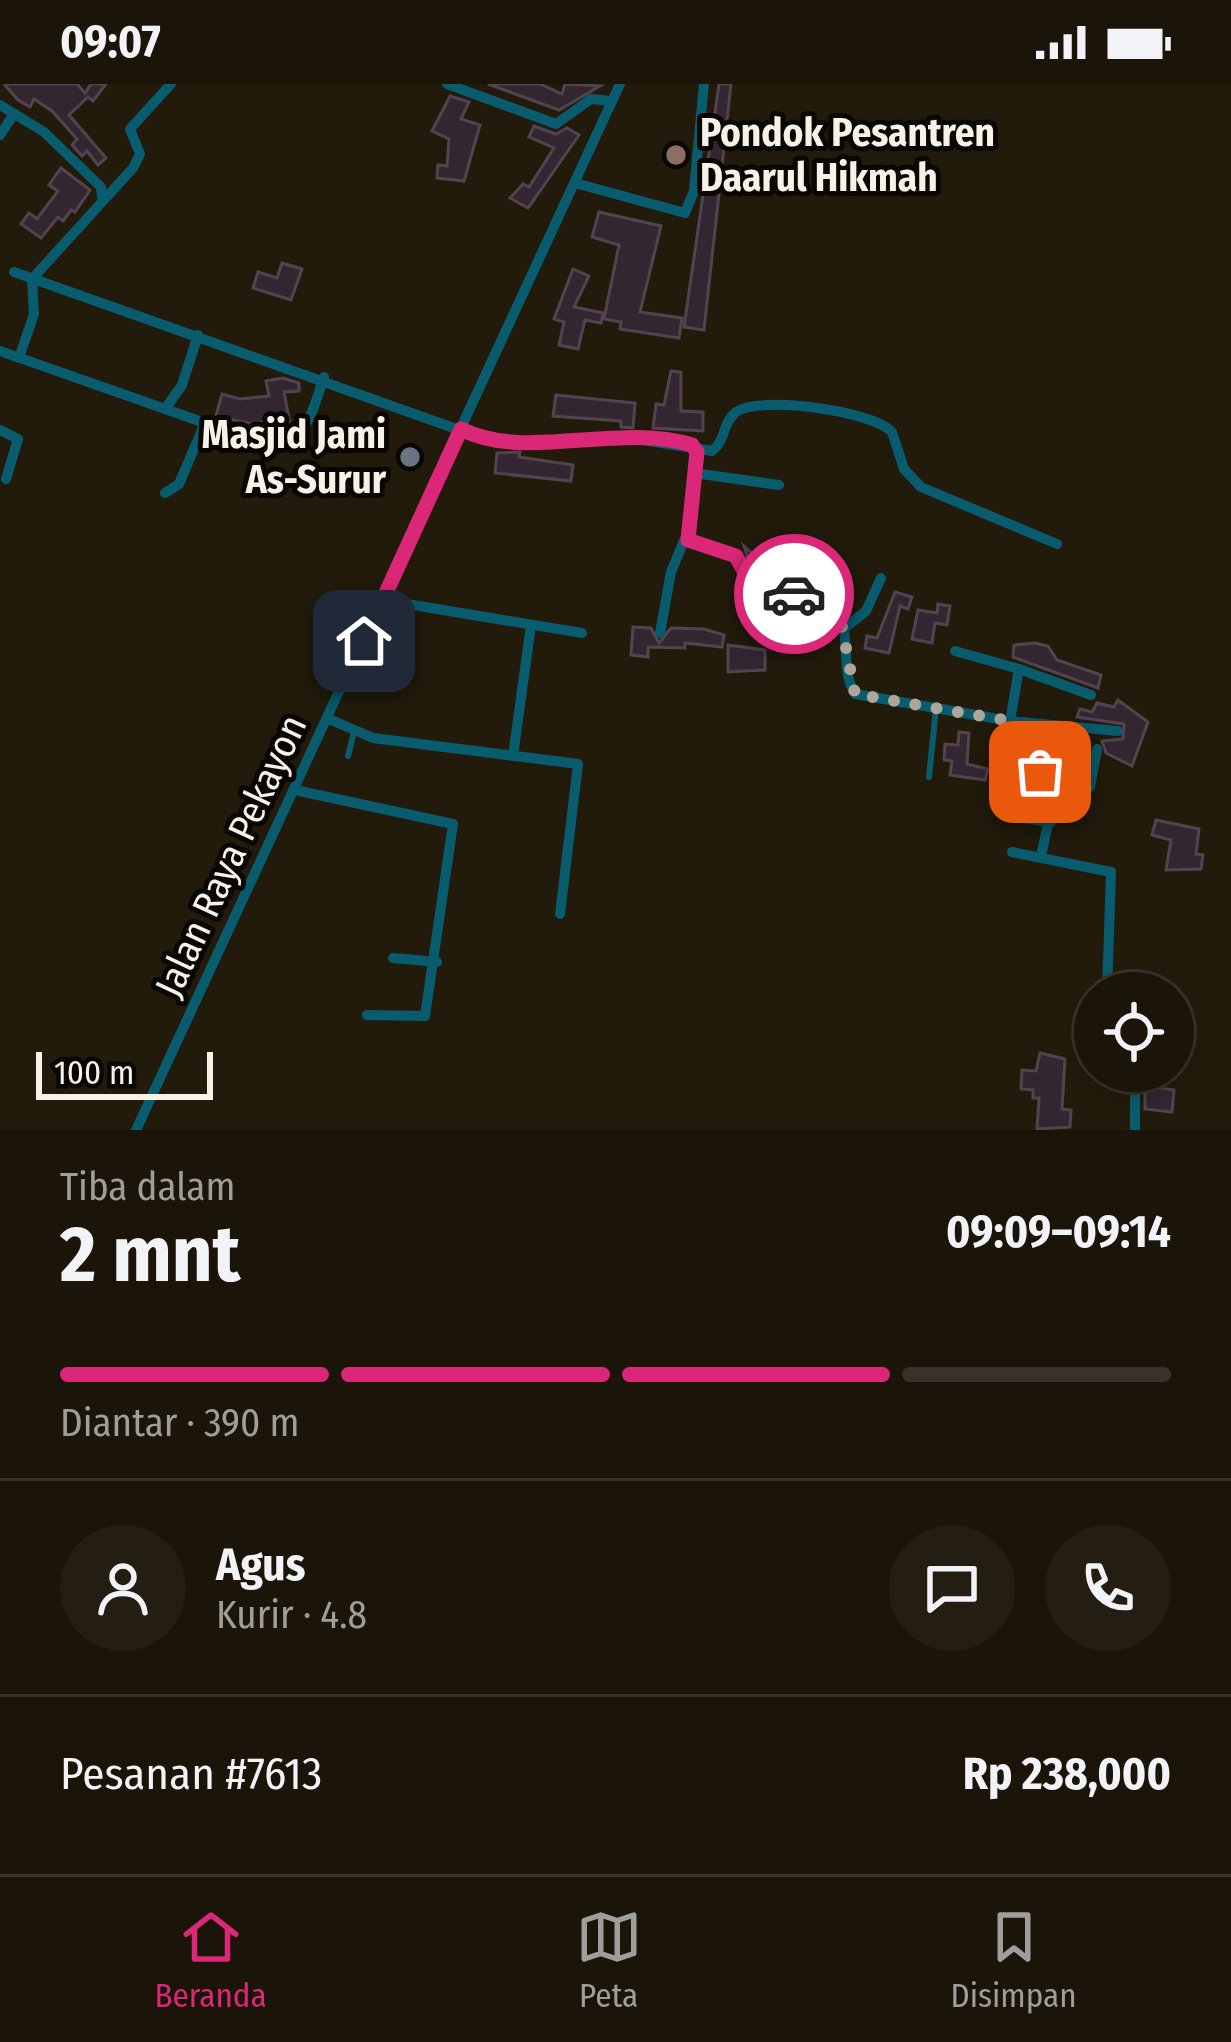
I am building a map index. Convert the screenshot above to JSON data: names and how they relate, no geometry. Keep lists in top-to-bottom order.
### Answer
{
  "streets": {
    "street": ["Jalan Raya Pekayon"]
  },
  "places": ["Pondok Pesantren Daarul Hikmah", "Masjid Jami As-Surur"],
  "scale_bar": "100 m",
  "page": {
    "status": "09:07",
    "scale": "100 m",
    "heading": ["2 mnt", "Tiba dalam", "09:09–09:14"],
    "panel": [
      "Agus",
      "Kurir · 4.8",
      "Pesanan #7613",
      "Rp 238,000"
    ],
    "bar": "Diantar · 390 m",
    "tabs": ["Beranda", "Peta", "Disimpan"]
  }
}
